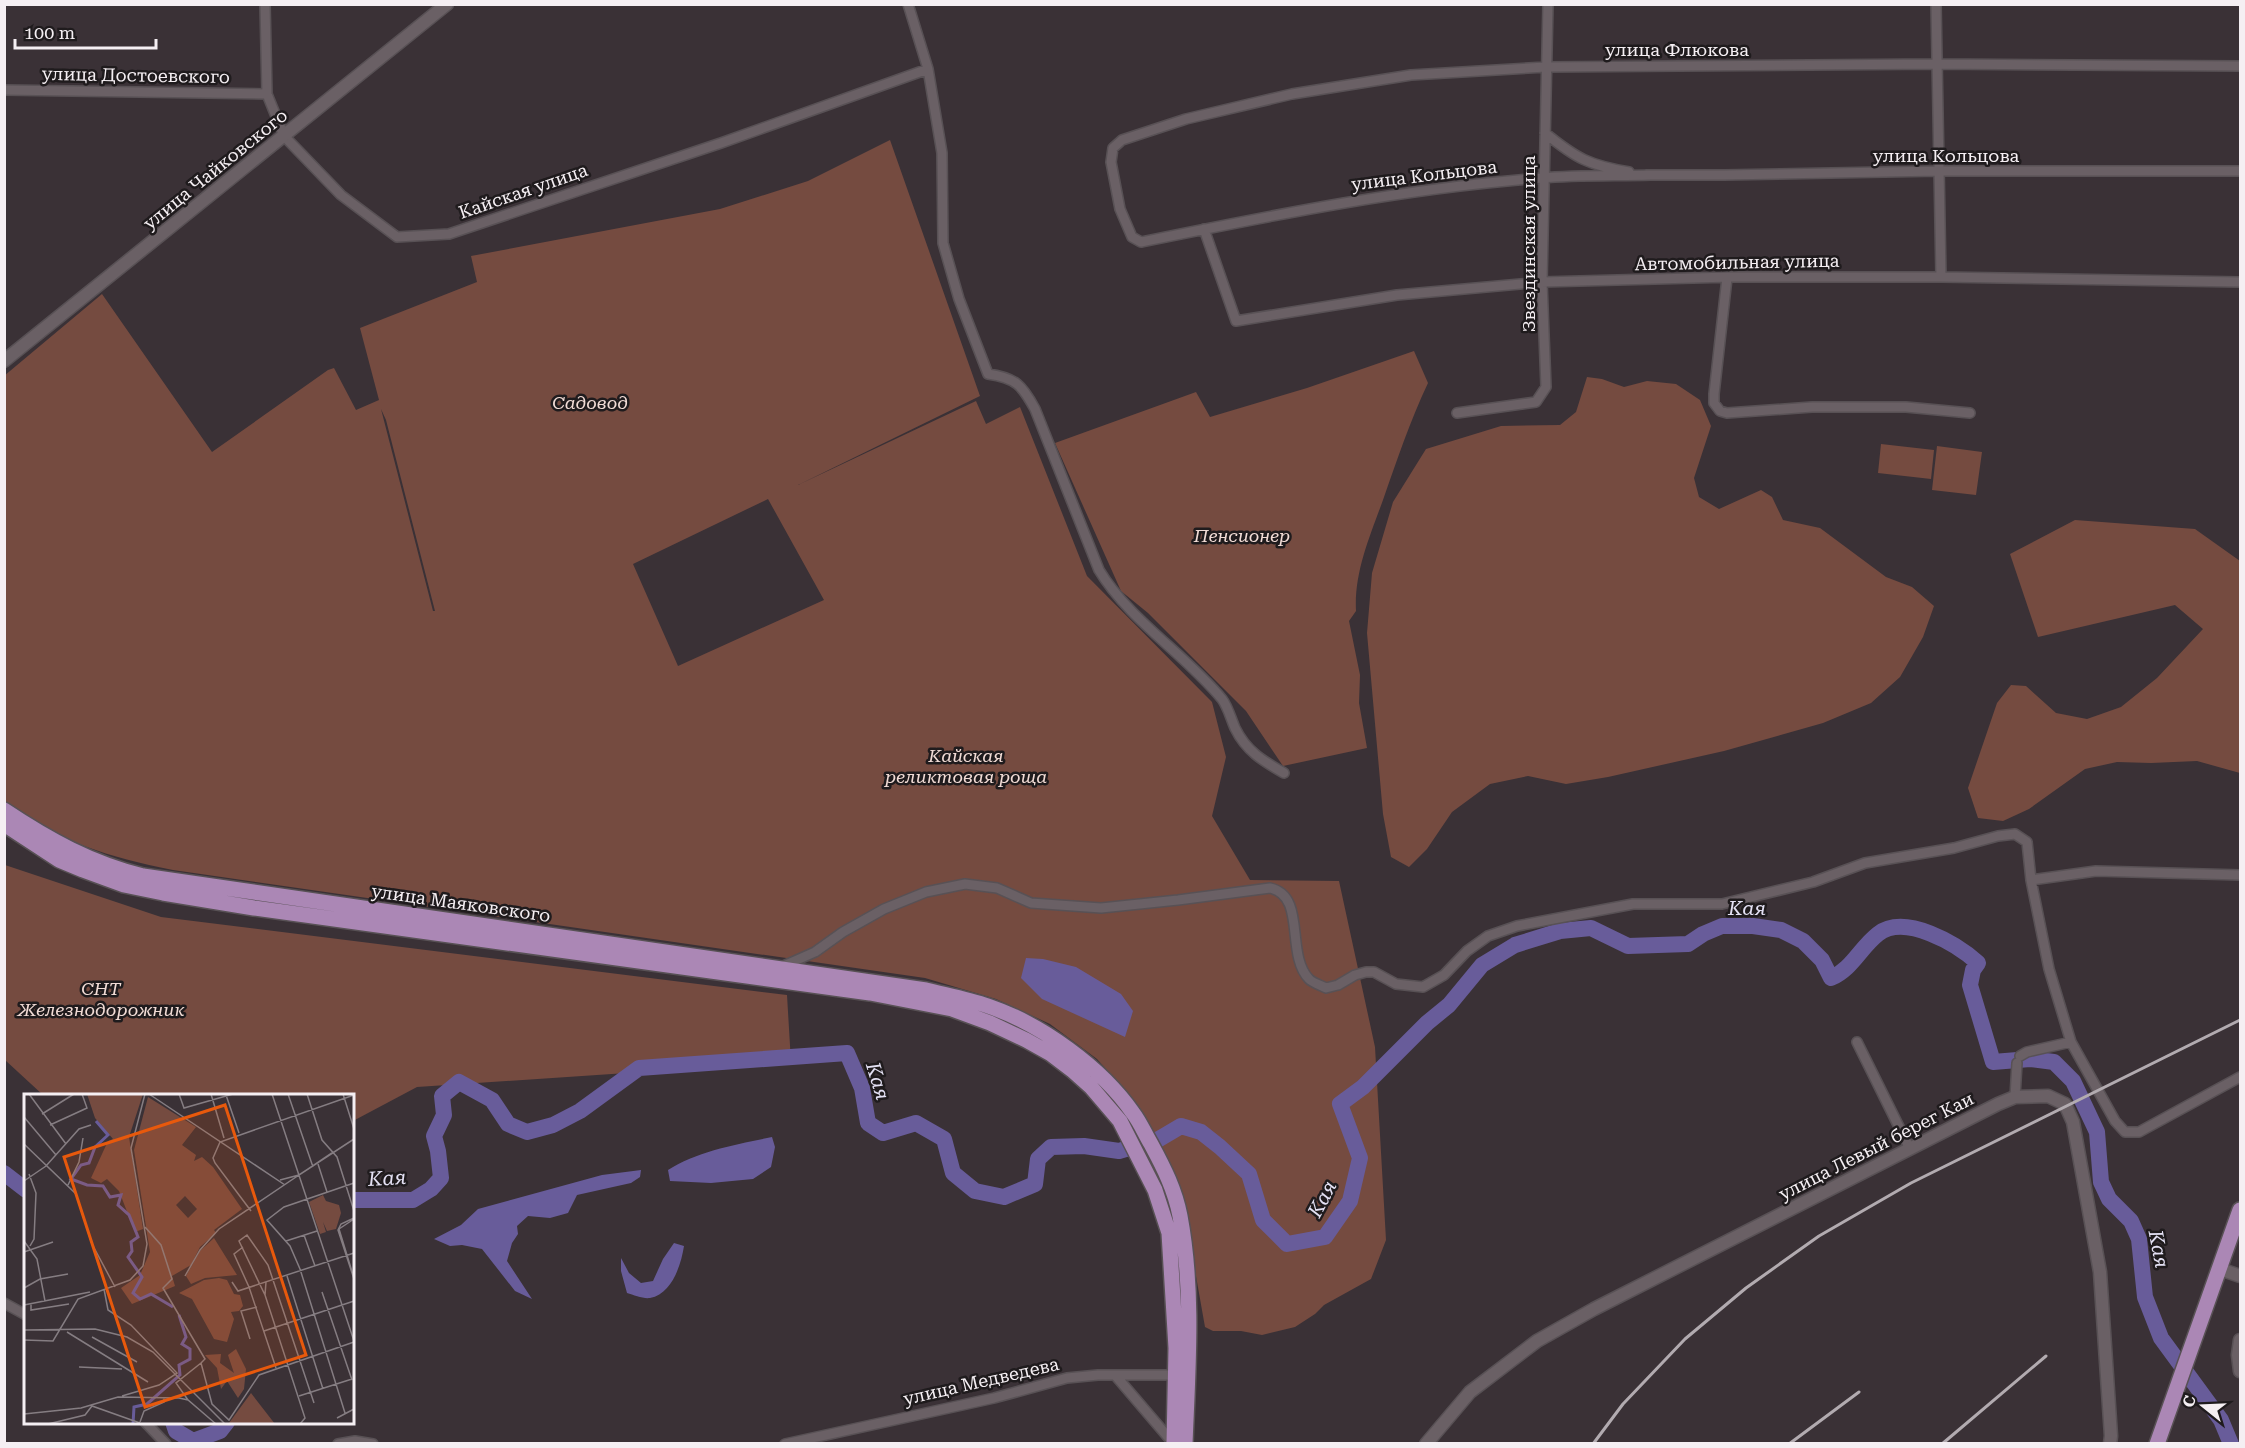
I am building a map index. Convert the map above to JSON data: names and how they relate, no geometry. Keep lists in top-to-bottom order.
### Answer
{
  "streets": {
    "main road": ["улица Маяковского"],
    "street": [
      "улица Флюкова",
      "улица Достоевского",
      "улица Кольцова",
      "улица Чайковского",
      "Кайская улица",
      "Звездинская улица",
      "Автомобильная улица",
      "улица Левый берег Каи",
      "улица Медведева"
    ]
  },
  "crossings": [
    ["улица Флюкова", "улица Кольцова"],
    ["улица Флюкова", "Звездинская улица"],
    ["улица Достоевского", "Кайская улица"],
    ["улица Кольцова", "Звездинская улица"],
    ["улица Кольцова", "Автомобильная улица"],
    ["улица Чайковского", "Кайская улица"],
    ["Звездинская улица", "Автомобильная улица"]
  ],
  "water": ["Кая"],
  "parks": [
    "Садовод",
    "Пенсионер",
    "Кайская реликтовая роща",
    "СНТ Железнодорожник"
  ],
  "scale_bar": "100 m",
  "north": "left"
}
